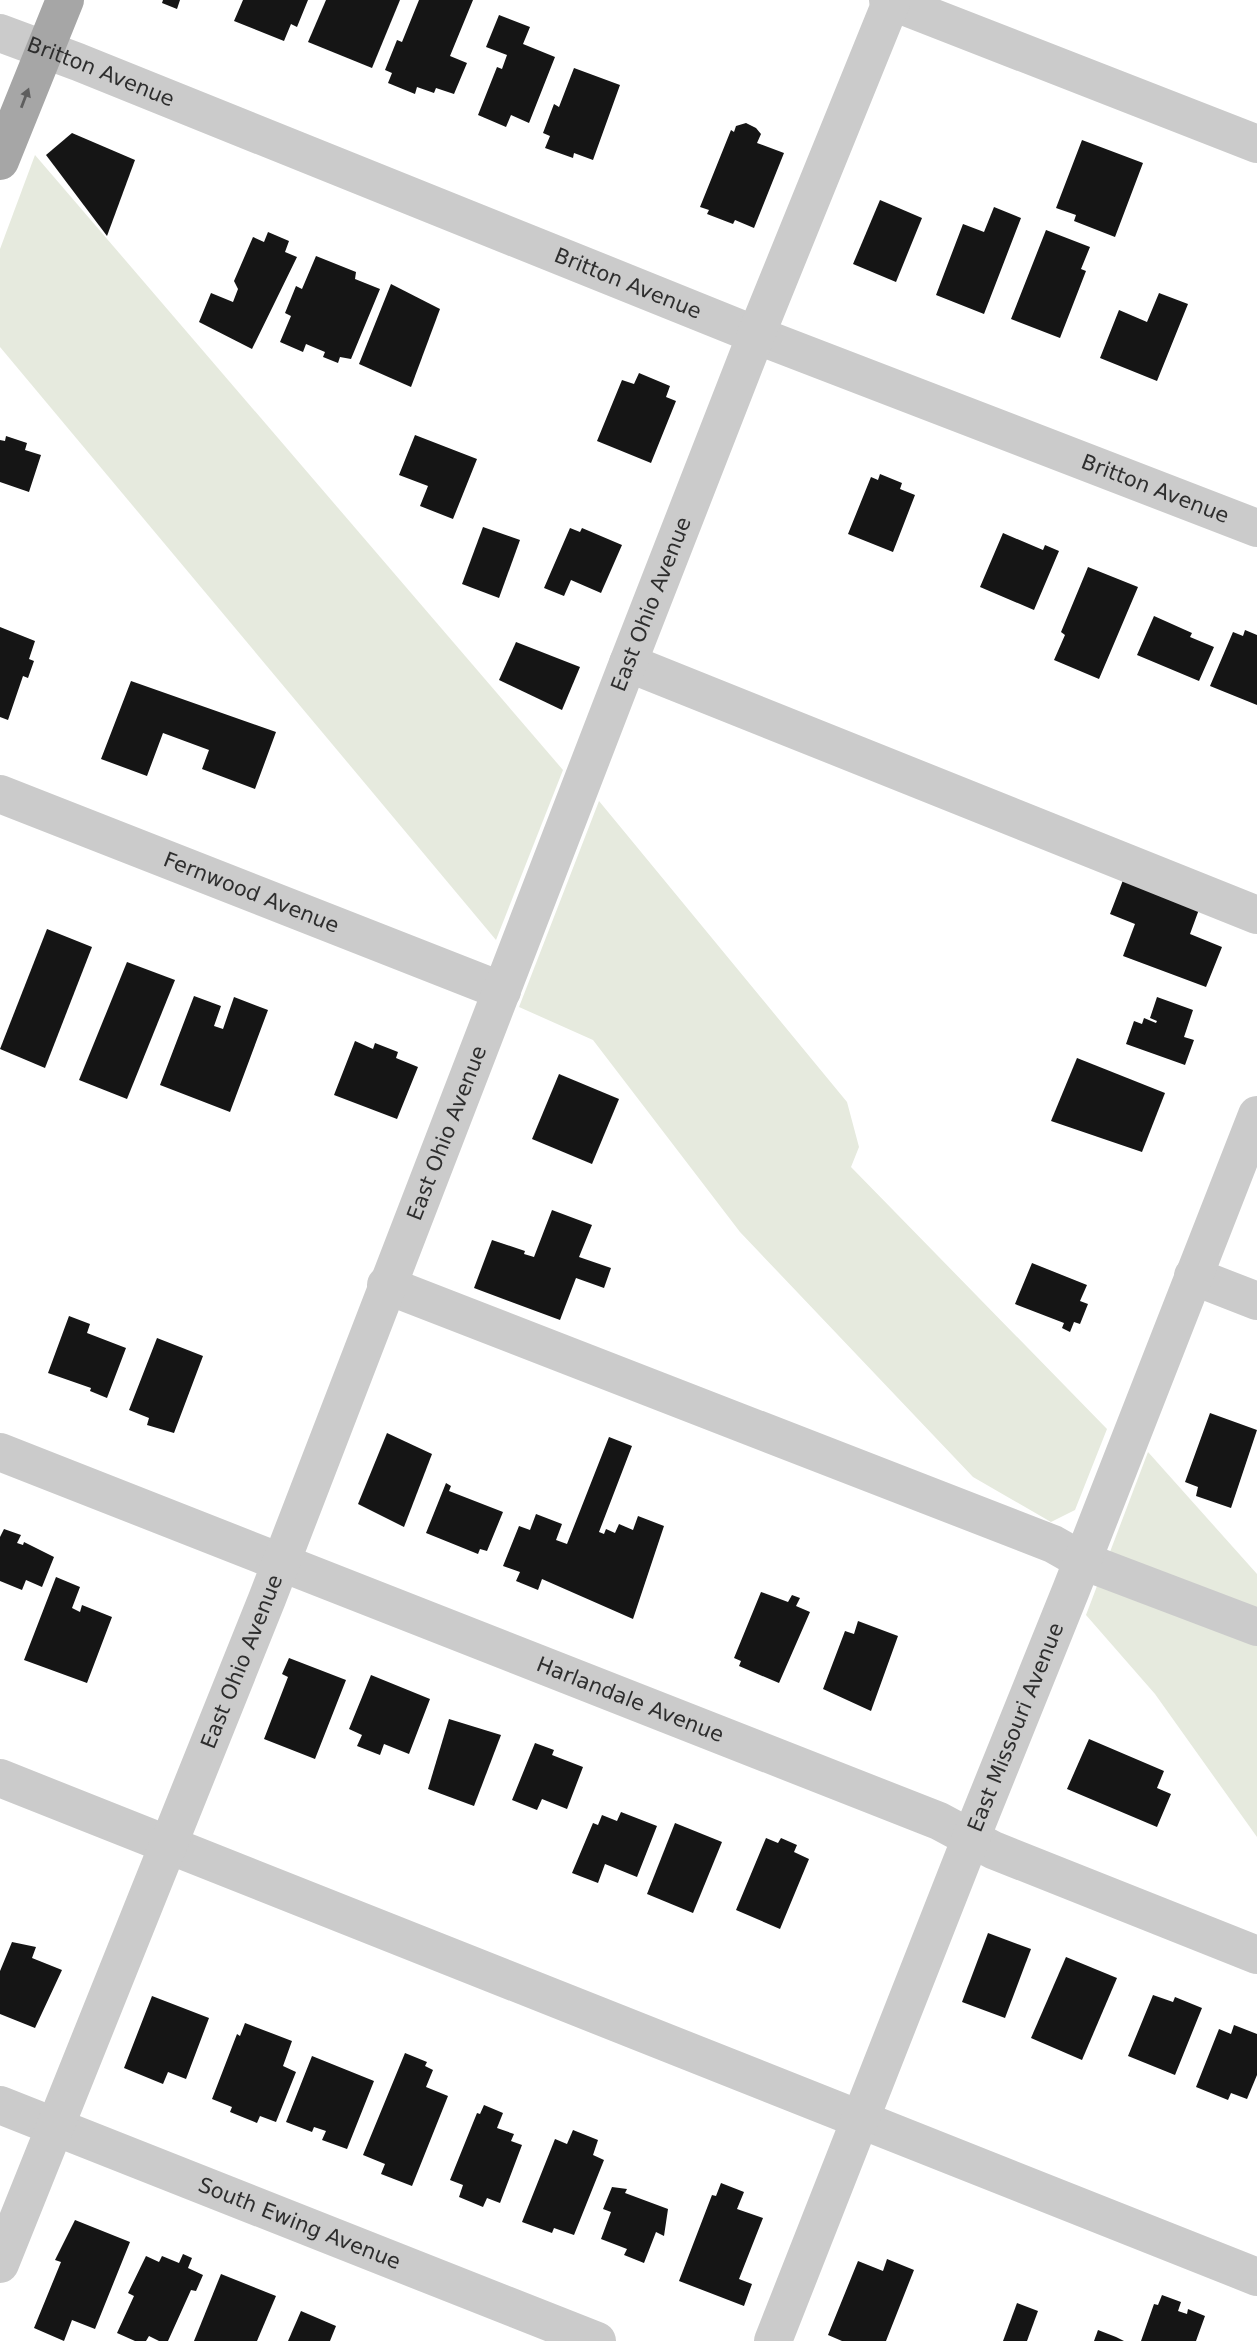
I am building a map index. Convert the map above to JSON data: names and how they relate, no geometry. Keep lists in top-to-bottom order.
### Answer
{
  "streets": {
    "street": [
      "Britton Avenue",
      "East Ohio Avenue",
      "Fernwood Avenue",
      "Harlandale Avenue",
      "East Missouri Avenue",
      "South Ewing Avenue"
    ]
  },
  "crossings": [
    ["Britton Avenue", "East Ohio Avenue"],
    ["East Ohio Avenue", "Fernwood Avenue"],
    ["East Ohio Avenue", "Harlandale Avenue"],
    ["East Ohio Avenue", "South Ewing Avenue"],
    ["Harlandale Avenue", "East Missouri Avenue"]
  ]
}
